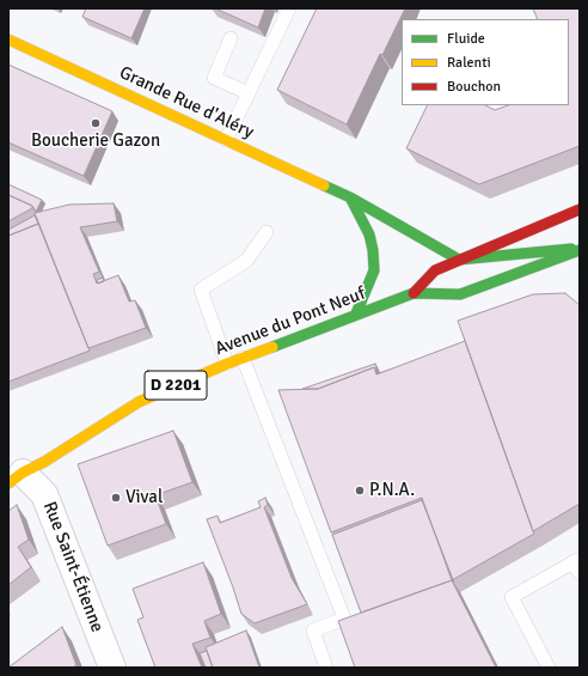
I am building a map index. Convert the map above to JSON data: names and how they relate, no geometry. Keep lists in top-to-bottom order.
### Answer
{
  "streets": {
    "main road": ["Grande Rue d'Aléry", "Avenue du Pont Neuf", "D 2201"],
    "street": ["Rue Saint-Étienne"]
  },
  "crossings": [
    ["Grande Rue d'Aléry", "Avenue du Pont Neuf"],
    ["Avenue du Pont Neuf", "Rue Saint-Étienne"]
  ],
  "places": ["Boucherie Gazon", "P.N.A.", "Vival"],
  "legend": ["Fluide", "Ralenti", "Bouchon"]
}
